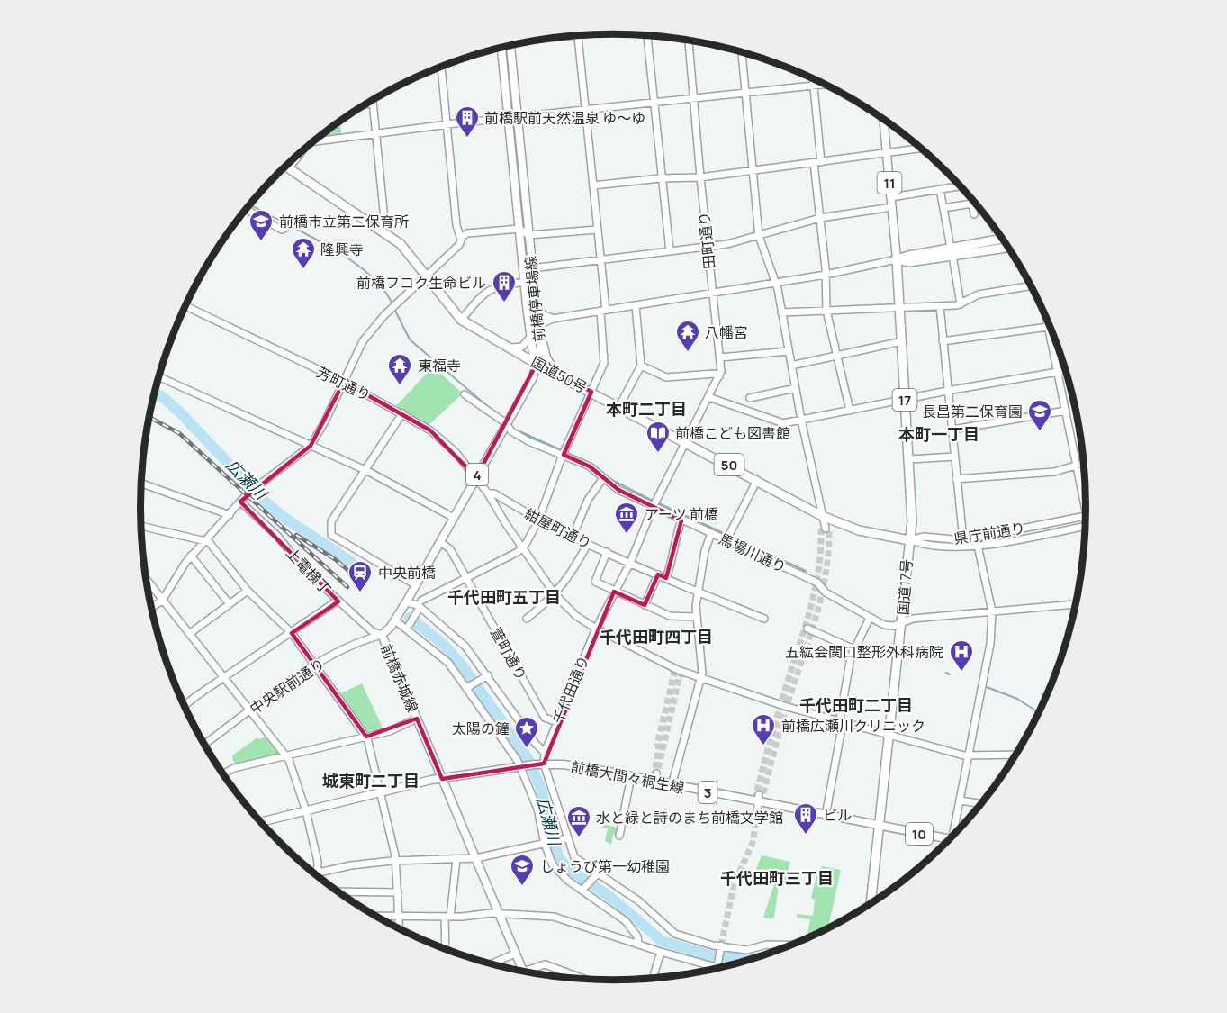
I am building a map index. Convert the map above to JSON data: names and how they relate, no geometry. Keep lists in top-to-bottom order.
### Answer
{
  "streets": {
    "highway": [
      "国道50号",
      "17",
      "50",
      "国道17号"
    ],
    "main road": [
      "11",
      "前橋停車場線",
      "4",
      "前橋赤城線",
      "前橋大間々桐生線",
      "3",
      "10"
    ],
    "street": [
      "田町通り",
      "芳町通り",
      "紺屋町通り",
      "県庁前通り",
      "馬場川通り",
      "上電横丁",
      "萱町通り",
      "中央駅前通り",
      "千代田通り"
    ]
  },
  "crossings": [
    ["11", "国道17号"],
    ["田町通り", "国道50号"],
    ["田町通り", "千代田通り"],
    ["前橋停車場線", "国道50号"],
    ["前橋停車場線", "前橋赤城線"],
    ["国道50号", "県庁前通り"],
    ["国道50号", "国道17号"],
    ["国道50号", "前橋赤城線"],
    ["国道50号", "千代田通り"],
    ["芳町通り", "紺屋町通り"],
    ["芳町通り", "国道17号"],
    ["芳町通り", "前橋赤城線"],
    ["芳町通り", "千代田通り"],
    ["紺屋町通り", "千代田通り"],
    ["県庁前通り", "国道17号"],
    ["馬場川通り", "国道17号"],
    ["馬場川通り", "前橋赤城線"],
    ["馬場川通り", "千代田通り"],
    ["上電横丁", "前橋赤城線"],
    ["上電横丁", "中央駅前通り"],
    ["国道17号", "前橋大間々桐生線"],
    ["国道17号", "10"],
    ["萱町通り", "前橋赤城線"],
    ["萱町通り", "千代田通り"],
    ["前橋赤城線", "中央駅前通り"],
    ["前橋赤城線", "3"],
    ["千代田通り", "前橋大間々桐生線"],
    ["千代田通り", "3"],
    ["前橋大間々桐生線", "3"],
    ["前橋大間々桐生線", "10"]
  ],
  "districts": [
    "本町二丁目",
    "本町一丁目",
    "千代田町五丁目",
    "千代田町四丁目",
    "千代田町二丁目",
    "城東町二丁目",
    "千代田町三丁目"
  ],
  "water": ["広瀬川"],
  "places": {
    "building": ["前橋駅前天然温泉 ゆ～ゆ", "前橋フコク生命ビル", "ビル"],
    "school or university": ["前橋市立第二保育所", "長昌第二保育園", "しょうび第一幼稚園"],
    "temple": ["隆興寺", "八幡宮", "東福寺"],
    "library": ["前橋こども図書館"],
    "museum": ["アーツ 前橋", "水と緑と詩のまち前橋文学館"],
    "station": ["中央前橋"],
    "hospital": ["五紘会関口整形外科病院", "前橋広瀬川クリニック"],
    "place": ["太陽の鐘"]
  }
}
